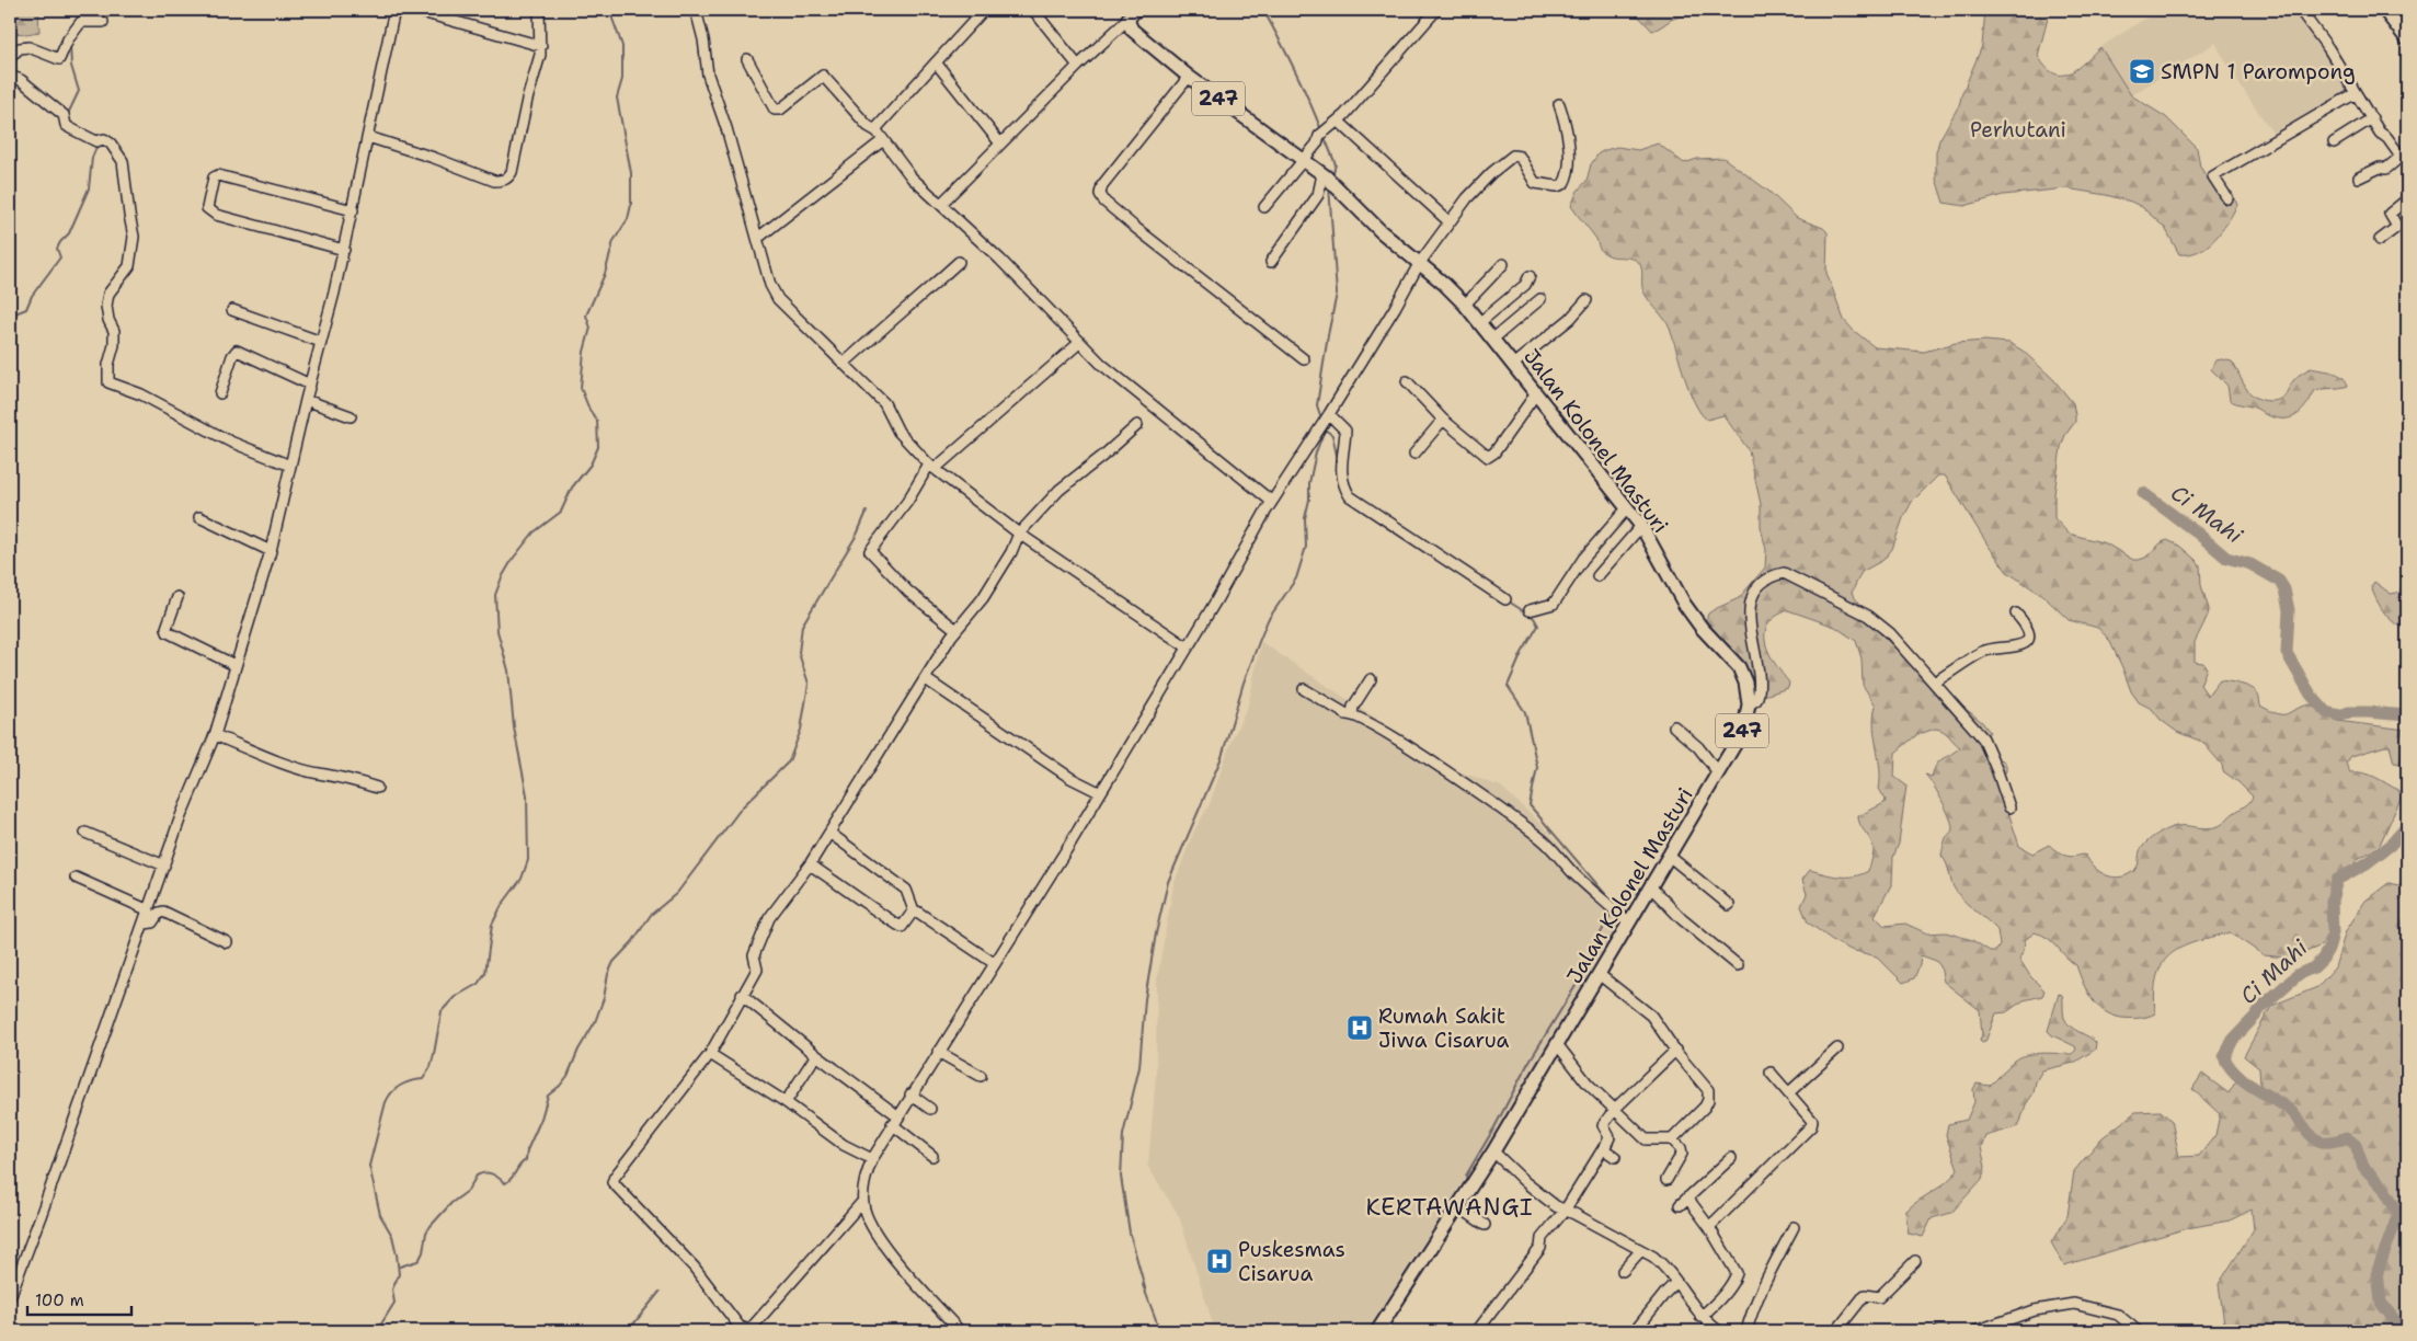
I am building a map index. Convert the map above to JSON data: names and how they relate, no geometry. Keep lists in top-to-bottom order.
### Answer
{
  "streets": {
    "main road": ["247", "Jalan Kolonel Masturi"]
  },
  "districts": ["KERTAWANGI"],
  "water": ["Ci Mahi"],
  "parks": ["Perhutani"],
  "places": {
    "school or university": ["SMPN 1 Parompong"],
    "hospital": ["Rumah Sakit Jiwa Cisarua", "Puskesmas Cisarua"]
  },
  "scale_bar": "100 m"
}
